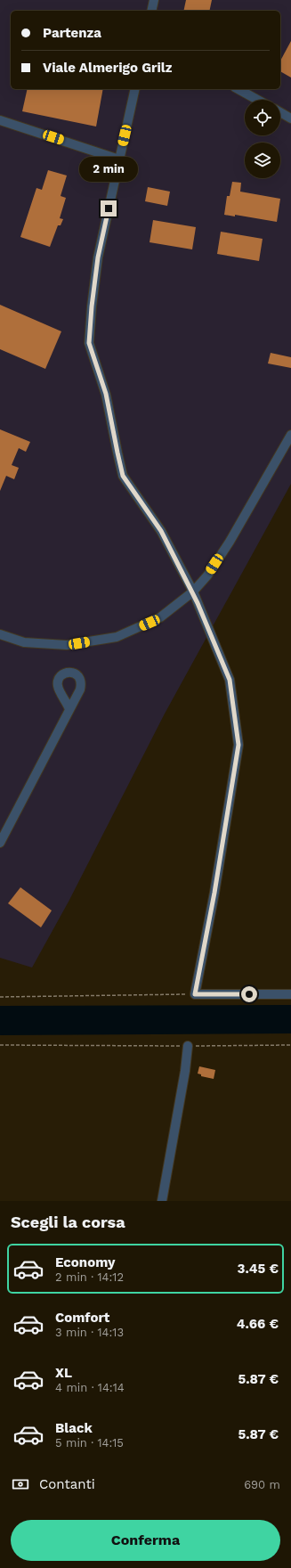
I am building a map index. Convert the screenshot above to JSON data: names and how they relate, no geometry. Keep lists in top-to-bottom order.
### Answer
{
  "page": {
    "banner": ["Partenza", "Viale Almerigo Grilz"],
    "bubble": "2 min",
    "heading": "Scegli la corsa",
    "list": [
      {
        "name": "Economy",
        "note": "2 min · 14:12",
        "value": "3.45 €"
      },
      {
        "name": "Comfort",
        "note": "3 min · 14:13",
        "value": "4.66 €"
      },
      {
        "name": "XL",
        "note": "4 min · 14:14",
        "value": "5.87 €"
      },
      {
        "name": "Black",
        "note": "5 min · 14:15",
        "value": "5.87 €"
      }
    ],
    "pay": ["Contanti", "690 m"],
    "buttons": "Conferma"
  }
}
